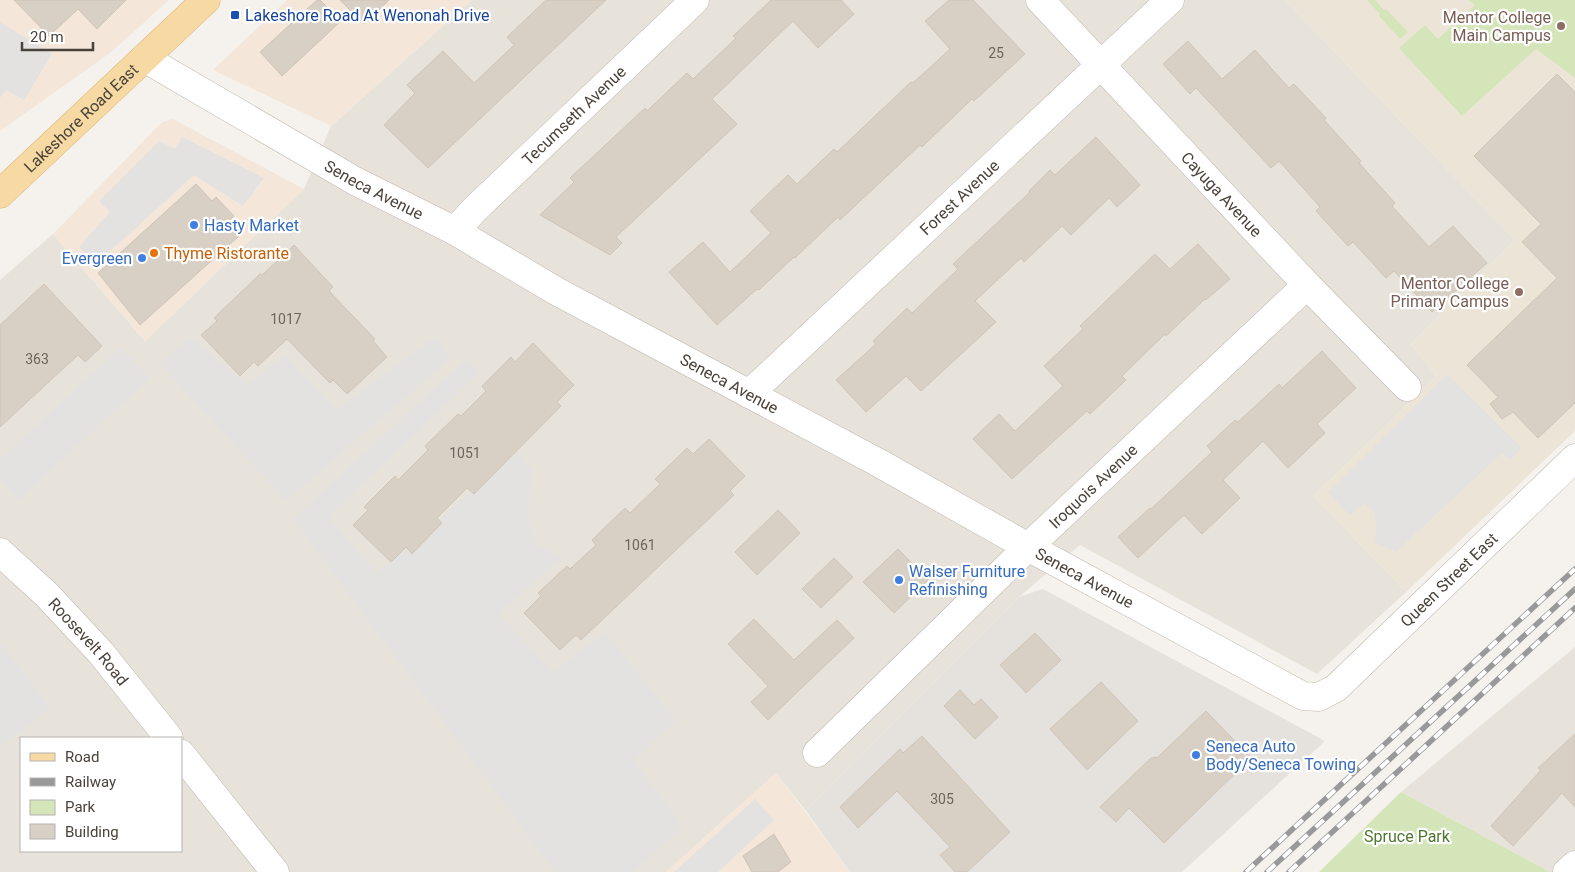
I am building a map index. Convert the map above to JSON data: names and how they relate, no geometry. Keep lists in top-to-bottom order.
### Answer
{
  "streets": {
    "main road": ["Lakeshore Road East"],
    "street": [
      "Tecumseth Avenue",
      "Seneca Avenue",
      "Cayuga Avenue",
      "Forest Avenue",
      "Iroquois Avenue",
      "Queen Street East",
      "Roosevelt Road"
    ]
  },
  "crossings": [
    ["Tecumseth Avenue", "Seneca Avenue"],
    ["Lakeshore Road East", "Seneca Avenue"],
    ["Seneca Avenue", "Forest Avenue"],
    ["Seneca Avenue", "Iroquois Avenue"],
    ["Seneca Avenue", "Queen Street East"],
    ["Cayuga Avenue", "Forest Avenue"],
    ["Cayuga Avenue", "Iroquois Avenue"]
  ],
  "parks": ["Spruce Park"],
  "places": {
    "transit": ["Lakeshore Road At Wenonah Drive"],
    "other": [
      "Mentor College Main Campus",
      "Hasty Market",
      "Thyme Ristorante",
      "Evergreen",
      "Mentor College Primary Campus",
      "Walser Furniture Refinishing",
      "Seneca Auto Body/Seneca Towing"
    ]
  },
  "house_numbers": [
    "25",
    "1017",
    "363",
    "1051",
    "1061",
    "305"
  ],
  "legend": [
    "Road",
    "Railway",
    "Park",
    "Building"
  ],
  "scale_bar": "20 m"
}
